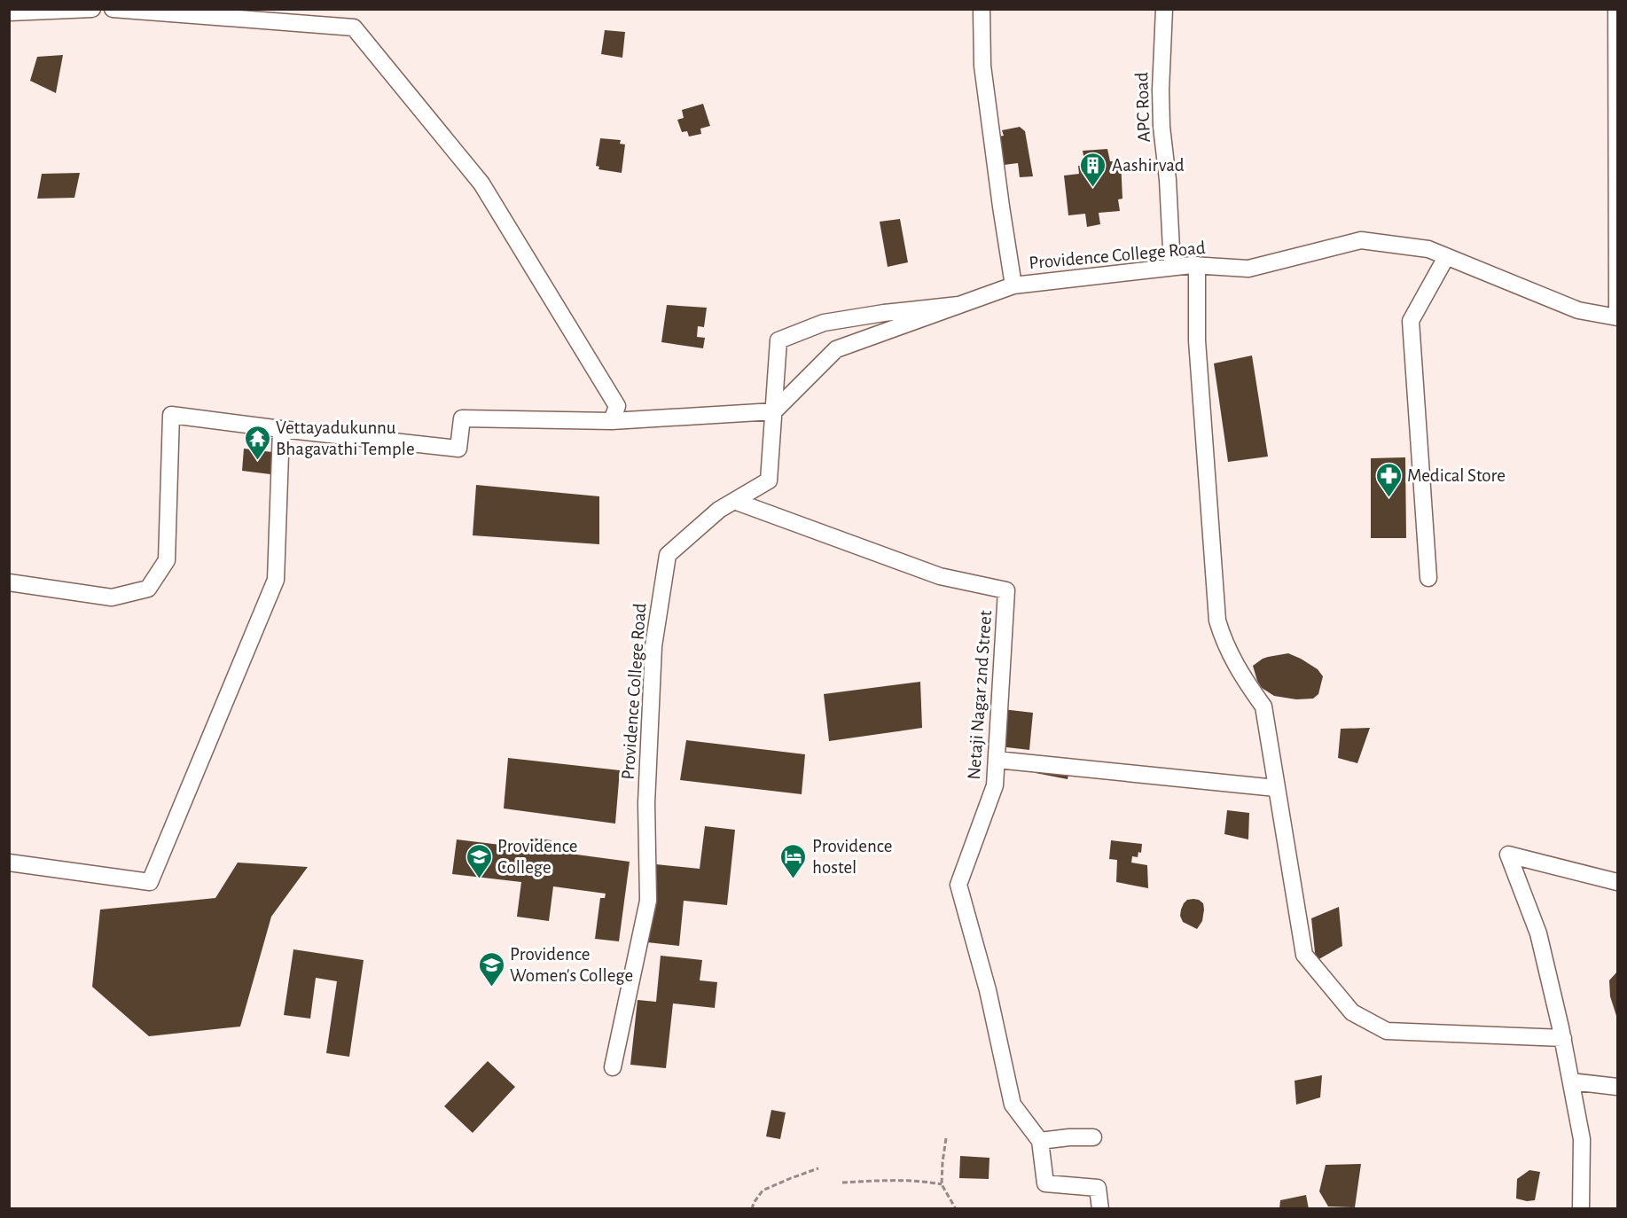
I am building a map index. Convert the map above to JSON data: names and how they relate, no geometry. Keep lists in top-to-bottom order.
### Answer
{
  "streets": {
    "street": ["APC Road", "Providence College Road", "Netaji Nagar 2nd Street"]
  },
  "crossings": [
    ["APC Road", "Providence College Road"],
    ["Providence College Road", "Netaji Nagar 2nd Street"]
  ],
  "places": {
    "building": ["Aashirvad"],
    "temple": ["Vettayadukunnu Bhagavathi Temple"],
    "pharmacy": ["Medical Store"],
    "school or university": ["Providence College", "Providence Women's College"],
    "hotel": ["Providence hostel"]
  }
}
